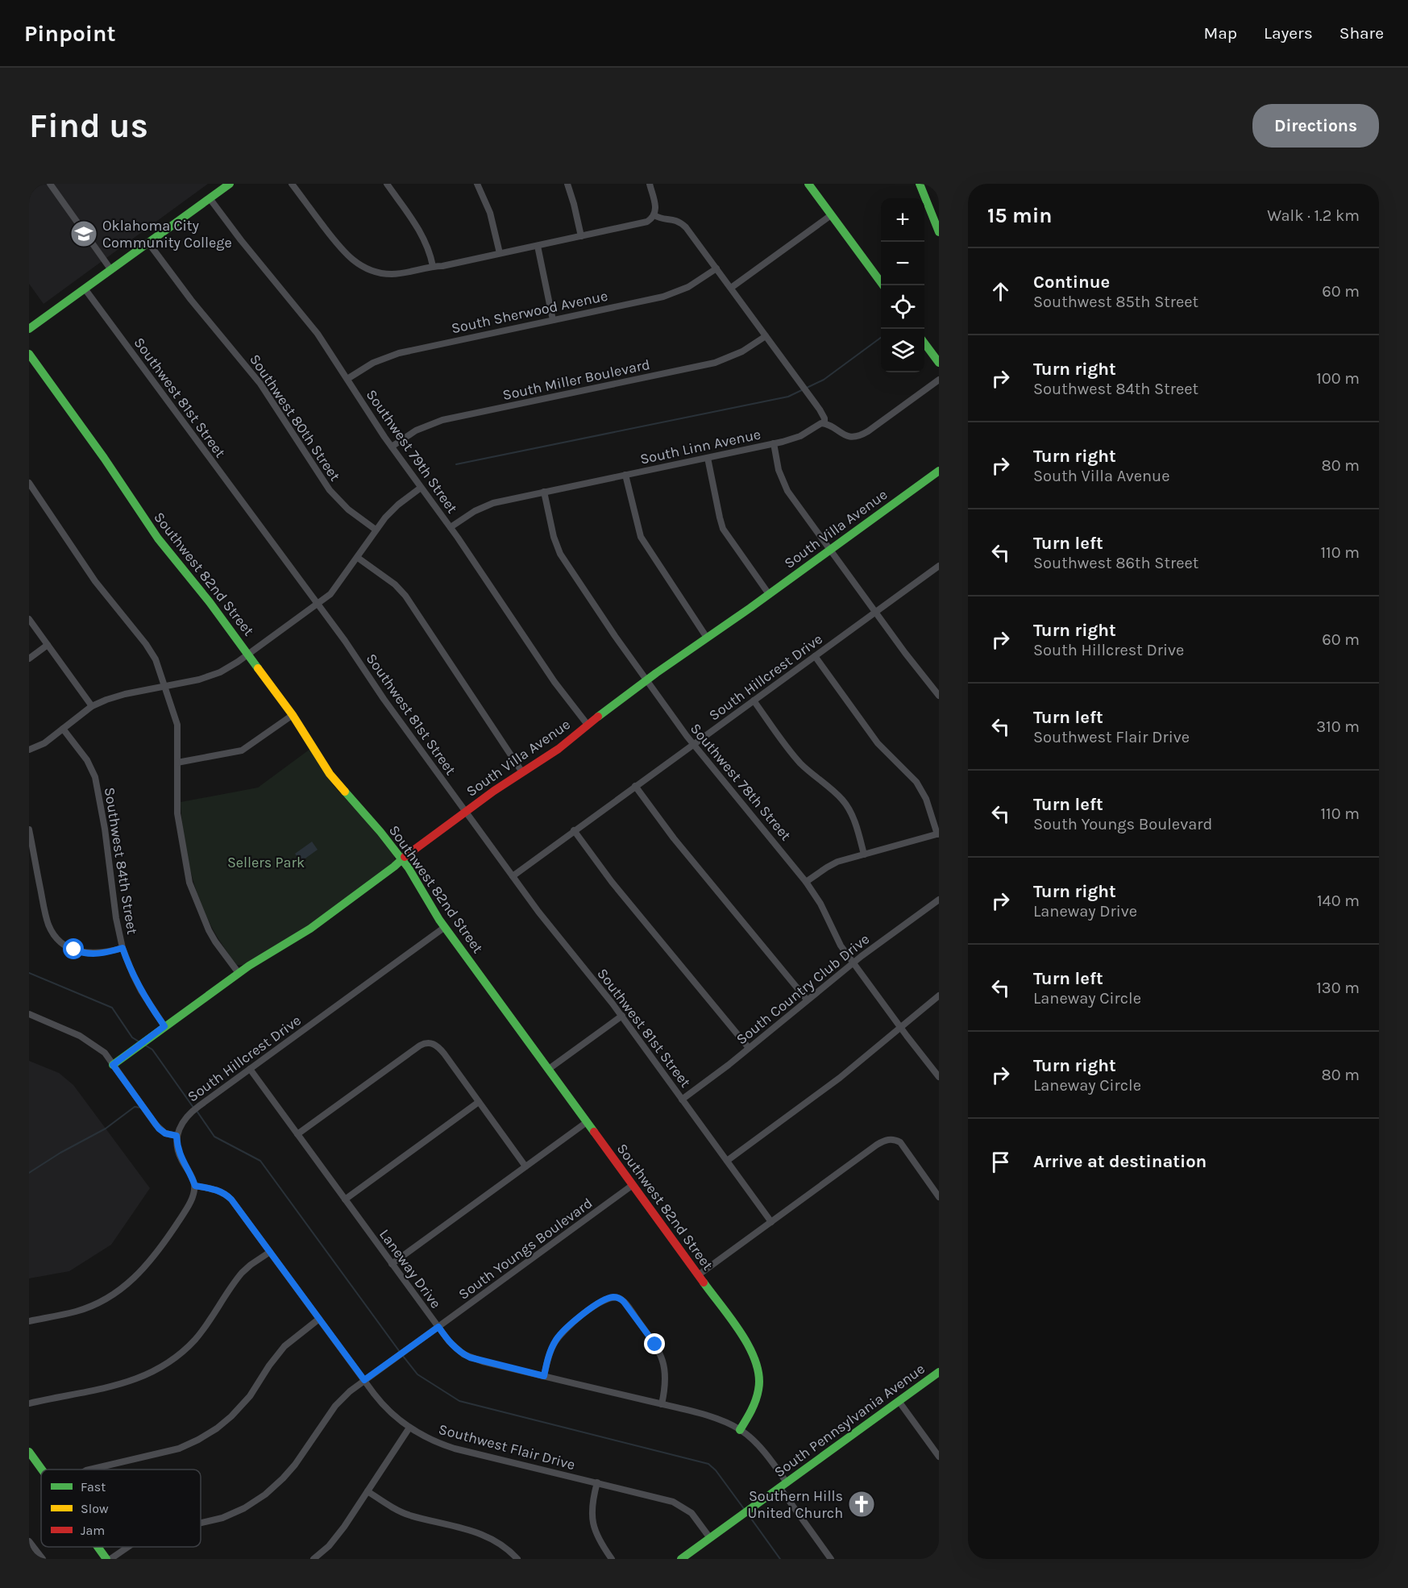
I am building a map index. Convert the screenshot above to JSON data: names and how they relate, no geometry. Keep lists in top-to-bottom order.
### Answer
{
  "streets": {
    "street": [
      "South Sherwood Avenue",
      "South Miller Boulevard",
      "Southwest 81st Street",
      "Southwest 80th Street",
      "South Linn Avenue",
      "Southwest 79th Street",
      "South Villa Avenue",
      "Southwest 82nd Street",
      "South Hillcrest Drive",
      "Southwest 78th Street",
      "Southwest 84th Street",
      "South Country Club Drive",
      "South Youngs Boulevard",
      "Laneway Drive",
      "South Pennsylvania Avenue",
      "Southwest Flair Drive"
    ]
  },
  "crossings": [
    ["South Sherwood Avenue", "Southwest 79th Street"],
    ["South Miller Boulevard", "Southwest 79th Street"],
    ["Southwest 81st Street", "South Villa Avenue"],
    ["Southwest 81st Street", "South Hillcrest Drive"],
    ["Southwest 81st Street", "South Country Club Drive"],
    ["South Linn Avenue", "Southwest 79th Street"],
    ["South Linn Avenue", "Southwest 78th Street"],
    ["Southwest 79th Street", "South Villa Avenue"],
    ["South Villa Avenue", "Southwest 82nd Street"],
    ["South Villa Avenue", "Southwest 78th Street"],
    ["South Villa Avenue", "Southwest 84th Street"],
    ["Southwest 82nd Street", "South Hillcrest Drive"],
    ["Southwest 82nd Street", "South Youngs Boulevard"],
    ["Southwest 82nd Street", "Laneway Drive"],
    ["South Hillcrest Drive", "Southwest 78th Street"],
    ["South Hillcrest Drive", "Laneway Drive"],
    ["Southwest 78th Street", "South Country Club Drive"],
    ["South Youngs Boulevard", "Laneway Drive"],
    ["South Youngs Boulevard", "Southwest Flair Drive"],
    ["Laneway Drive", "South Pennsylvania Avenue"],
    ["South Pennsylvania Avenue", "Southwest Flair Drive"]
  ],
  "parks": ["Sellers Park"],
  "places": {
    "school or university": ["Oklahoma City Community College"],
    "church": ["Southern Hills United Church"]
  },
  "legend": ["Fast", "Slow", "Jam"],
  "page": {
    "header": "Pinpoint",
    "nav": ["Map", "Layers", "Share"],
    "buttons": "Directions",
    "title": "Find us",
    "heading": ["15 min", "Walk · 1.2 km"],
    "map_buttons": ["+", "−"],
    "list": [
      ["Continue", "Southwest 85th Street", "60 m"],
      ["Turn right", "Southwest 84th Street", "100 m"],
      ["Turn right", "South Villa Avenue", "80 m"],
      ["Turn left", "Southwest 86th Street", "110 m"],
      ["Turn right", "South Hillcrest Drive", "60 m"],
      ["Turn left", "Southwest Flair Drive", "310 m"],
      ["Turn left", "South Youngs Boulevard", "110 m"],
      ["Turn right", "Laneway Drive", "140 m"],
      ["Turn left", "Laneway Circle", "130 m"],
      ["Turn right", "Laneway Circle", "80 m"],
      "Arrive at destination"
    ]
  }
}
